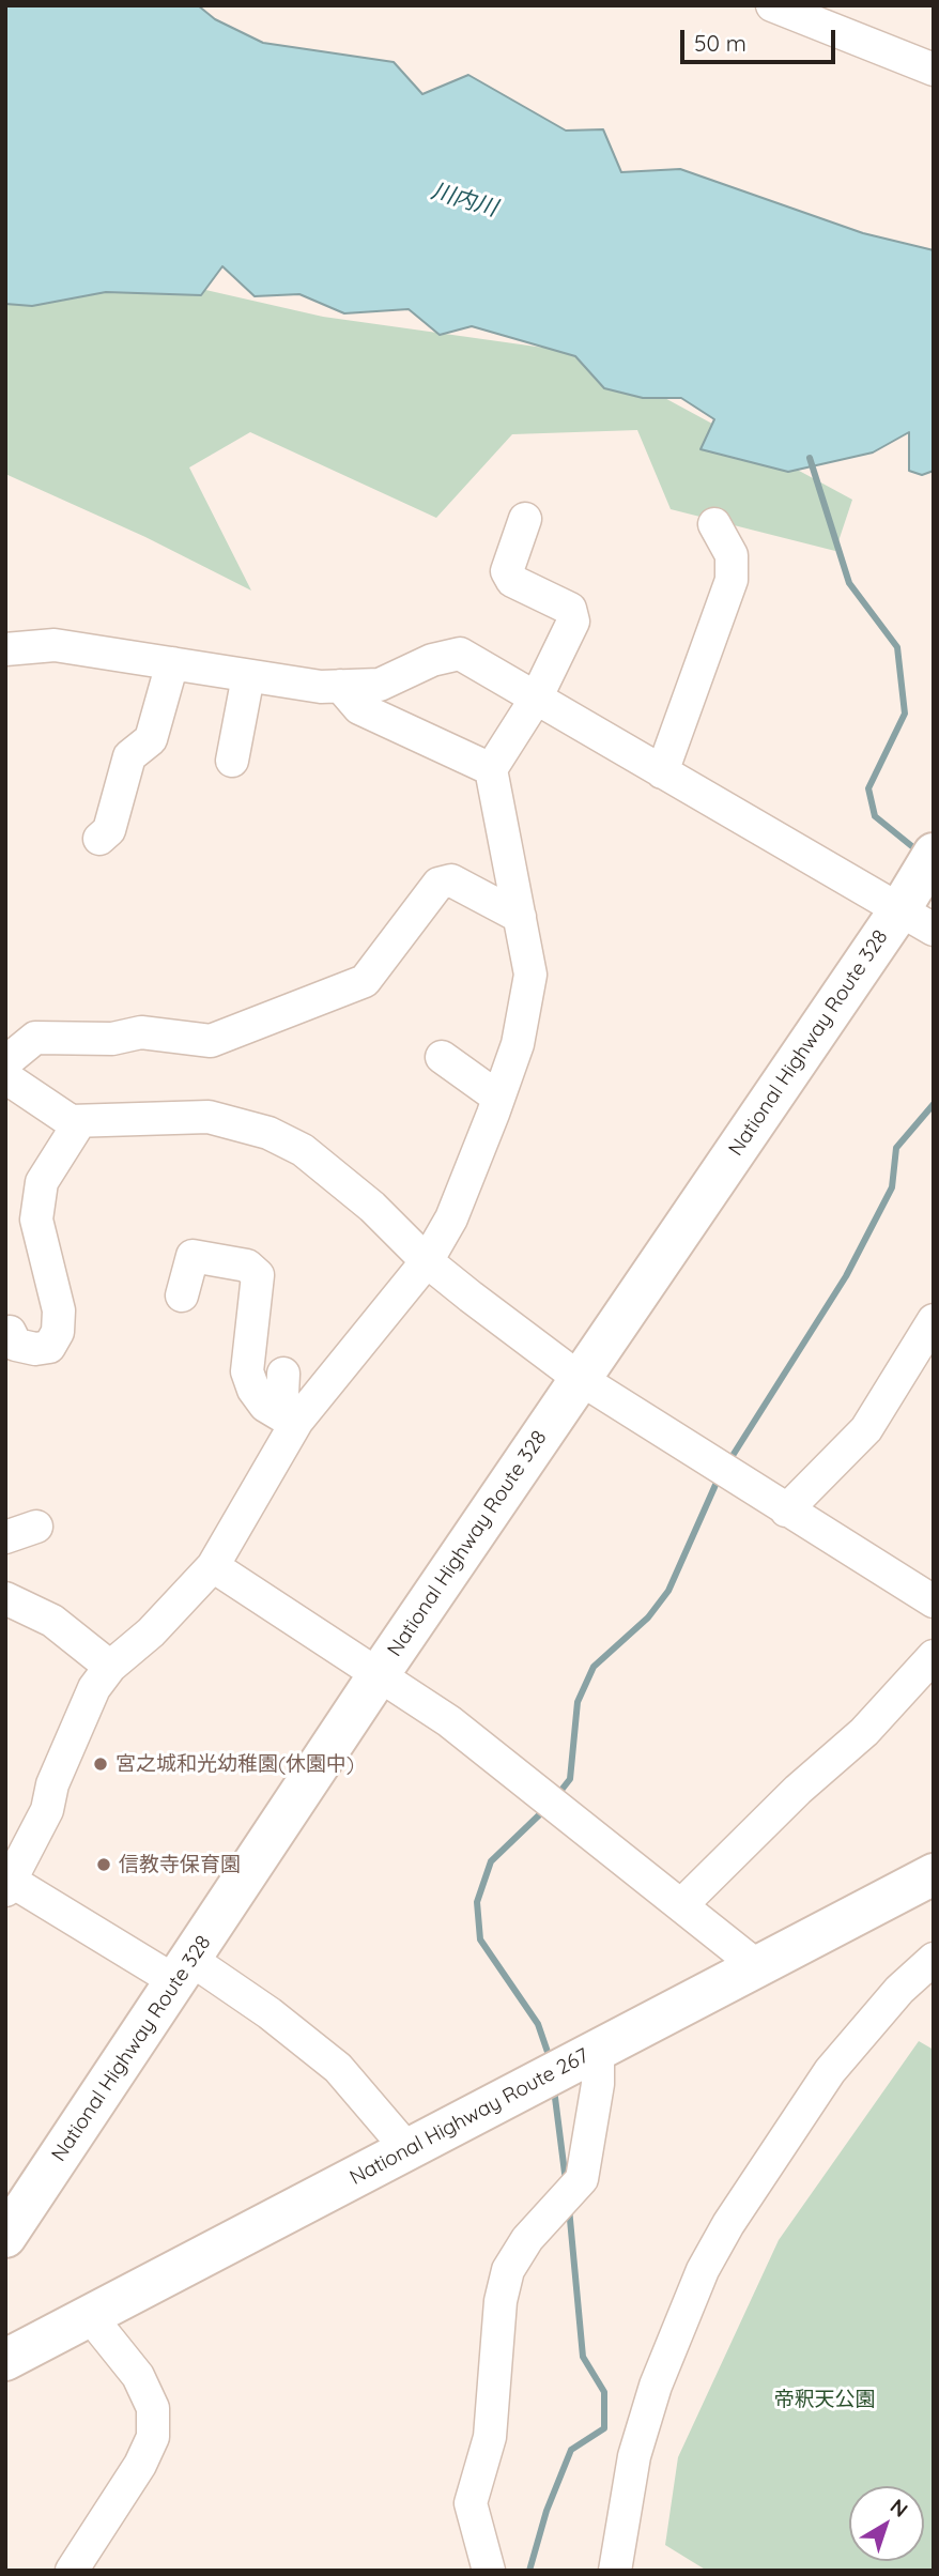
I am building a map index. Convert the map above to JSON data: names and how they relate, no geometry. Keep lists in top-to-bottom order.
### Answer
{
  "streets": {
    "highway": ["National Highway Route 328", "National Highway Route 267"]
  },
  "water": ["川内川"],
  "parks": ["帝釈天公園"],
  "places": ["宮之城和光幼稚園(休園中)", "信教寺保育園"],
  "scale_bar": "50 m",
  "north": "top right"
}
